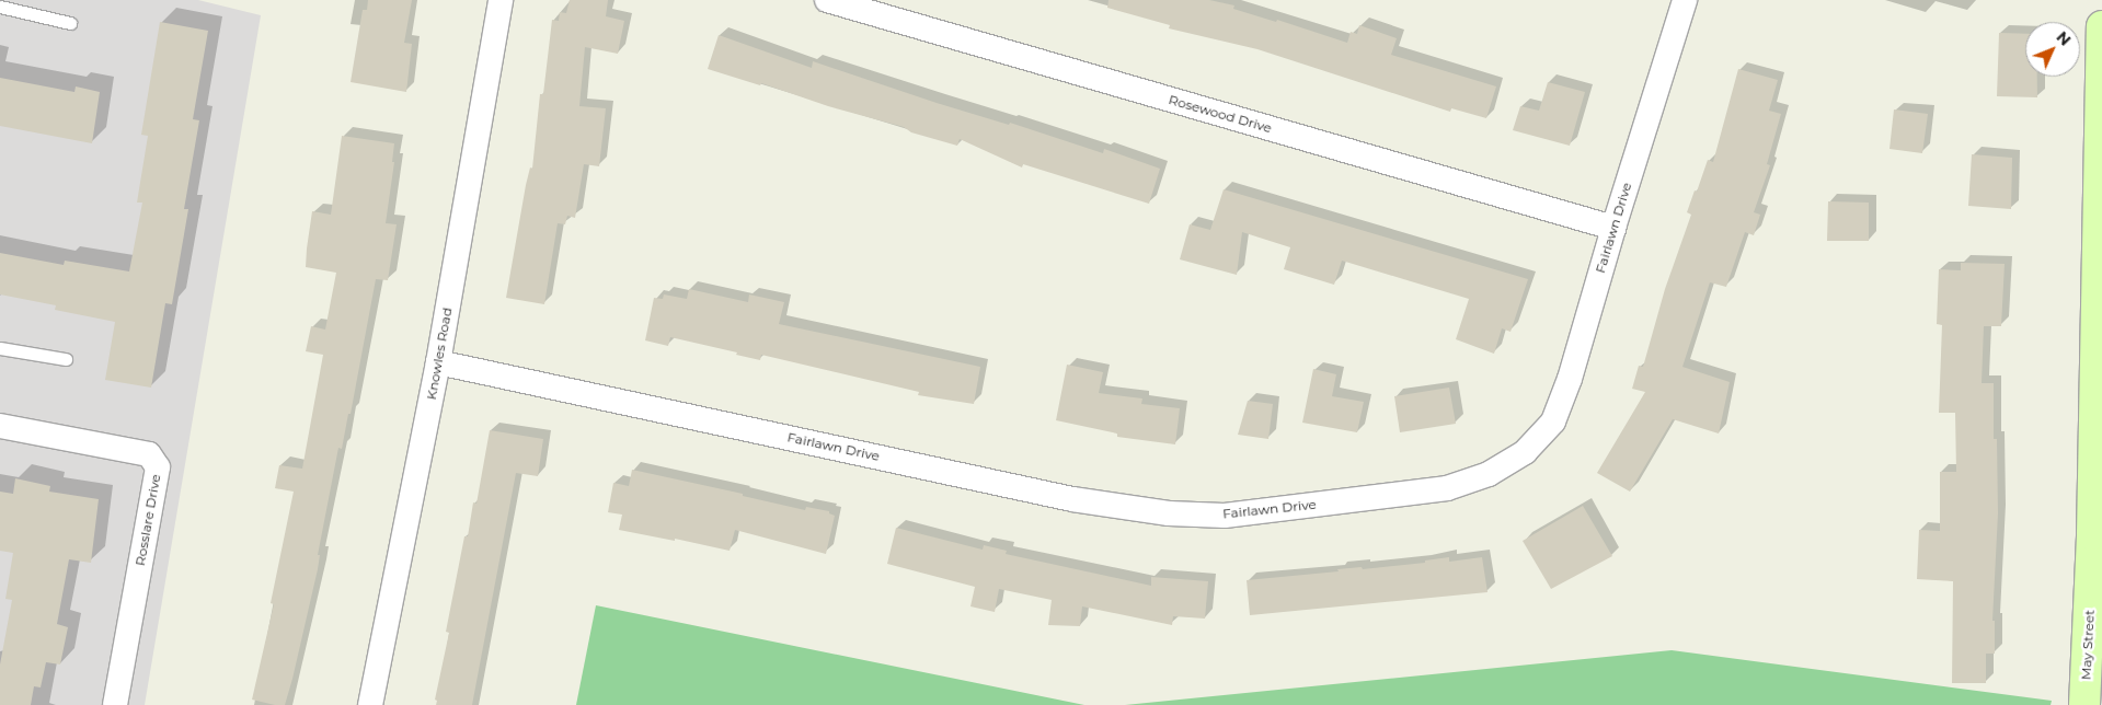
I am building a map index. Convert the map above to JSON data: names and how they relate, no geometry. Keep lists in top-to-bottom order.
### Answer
{
  "streets": {
    "street": [
      "Rosewood Drive",
      "Fairlawn Drive",
      "Knowles Road",
      "Rosslare Drive",
      "May Street"
    ]
  },
  "crossings": [
    ["Rosewood Drive", "Fairlawn Drive"],
    ["Fairlawn Drive", "Knowles Road"]
  ],
  "north": "top right"
}
